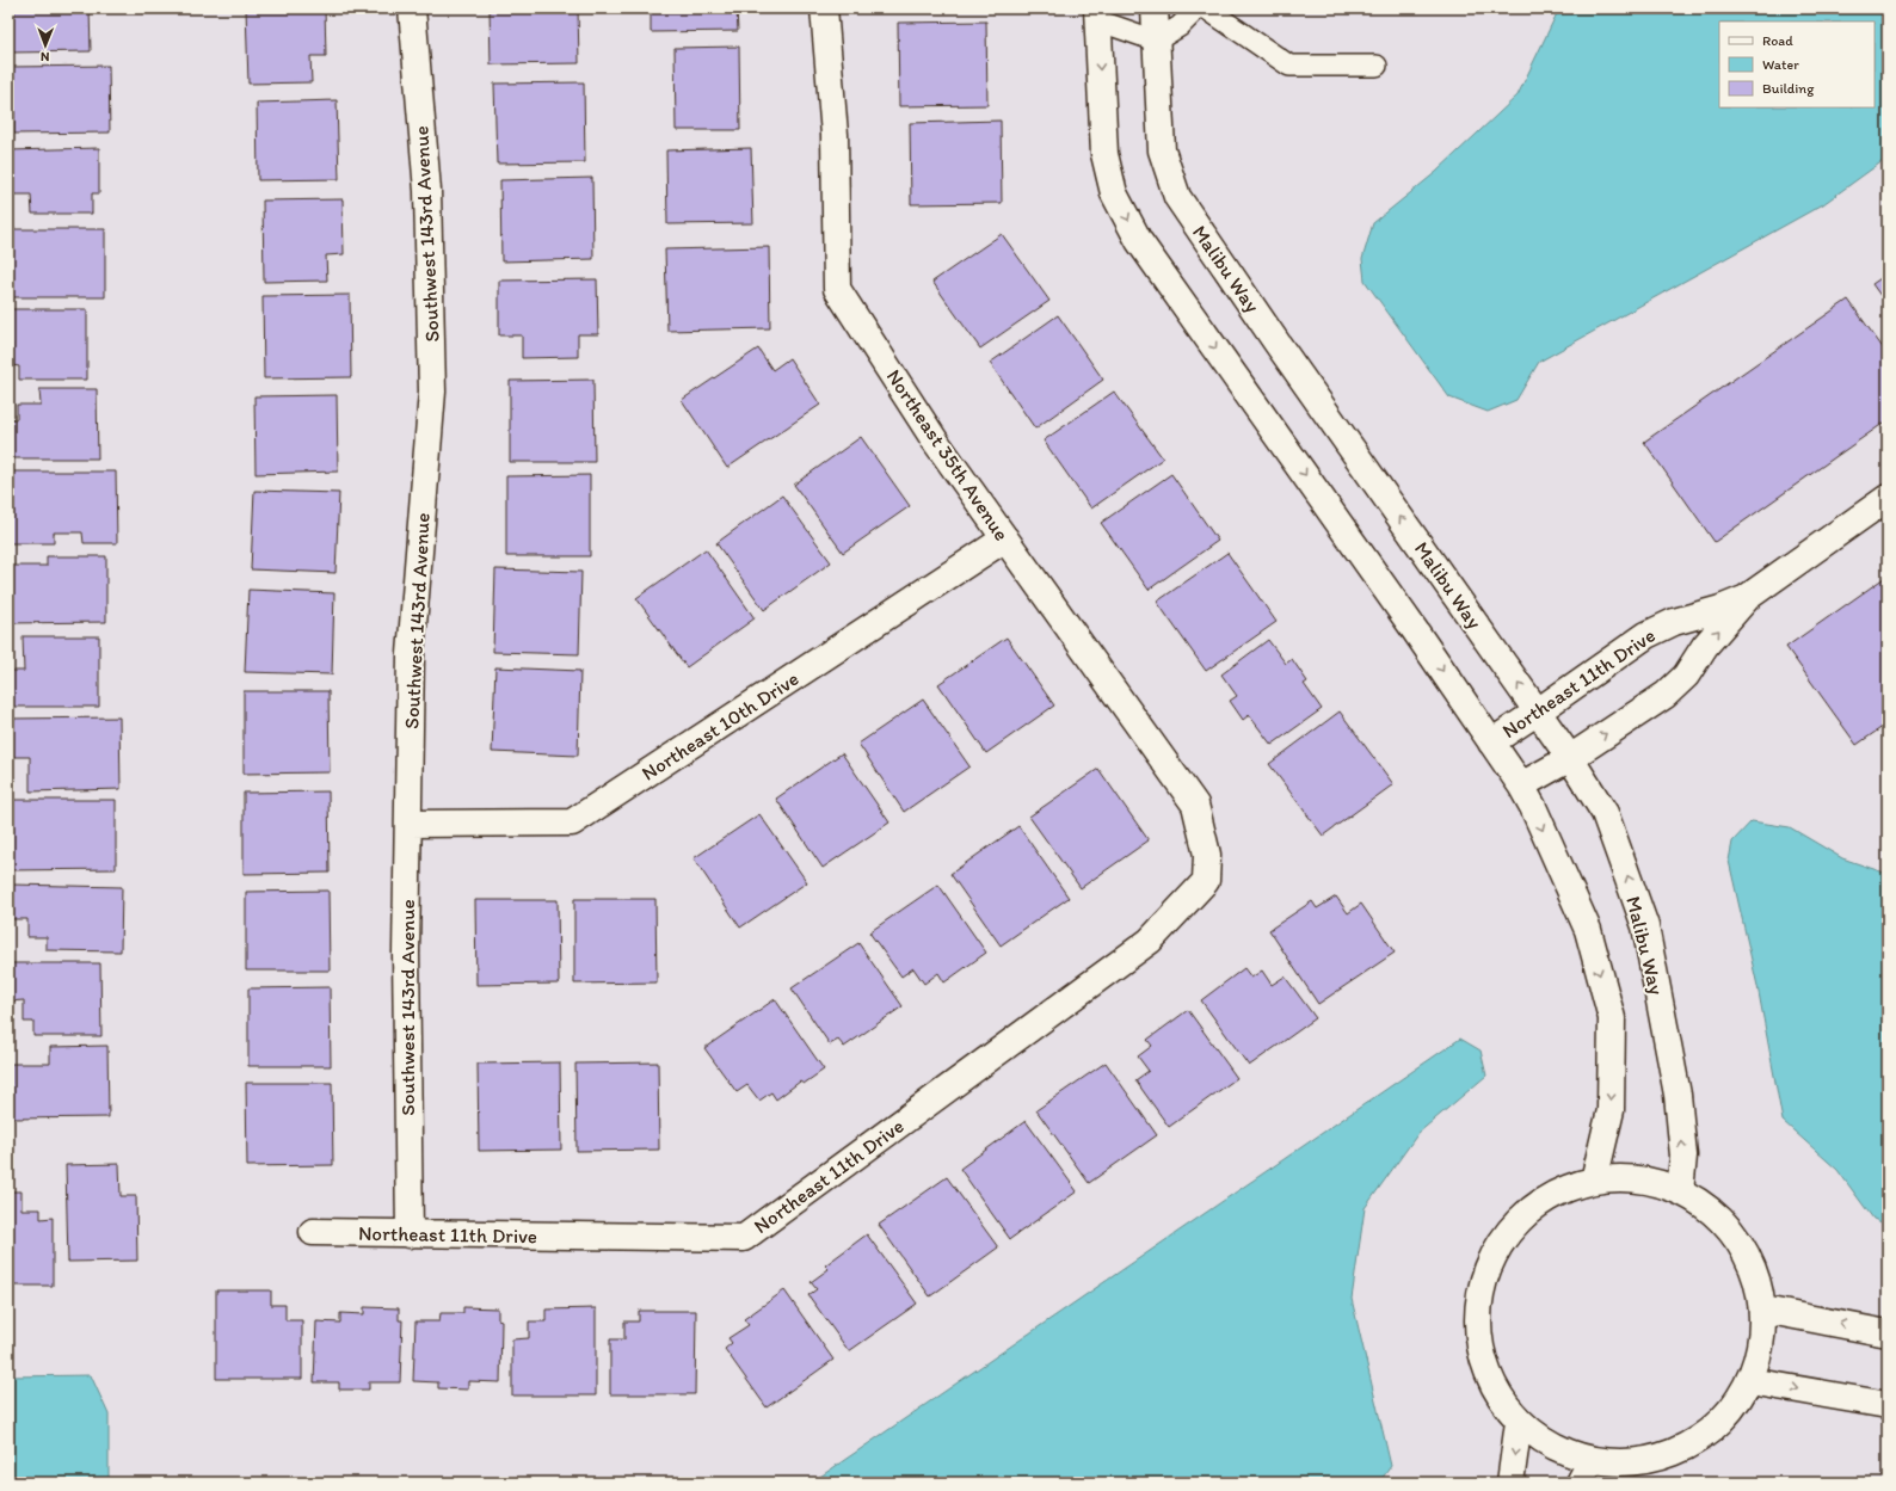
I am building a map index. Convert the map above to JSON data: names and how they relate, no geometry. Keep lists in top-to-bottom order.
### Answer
{
  "streets": {
    "street": [
      "Southwest 143rd Avenue",
      "Malibu Way",
      "Northeast 35th Avenue",
      "Northeast 11th Drive",
      "Northeast 10th Drive"
    ]
  },
  "crossings": [
    ["Southwest 143rd Avenue", "Northeast 11th Drive"],
    ["Southwest 143rd Avenue", "Northeast 10th Drive"],
    ["Malibu Way", "Northeast 11th Drive"],
    ["Northeast 35th Avenue", "Northeast 11th Drive"],
    ["Northeast 35th Avenue", "Northeast 10th Drive"]
  ],
  "legend": ["Road", "Water", "Building"],
  "north": "bottom"
}
